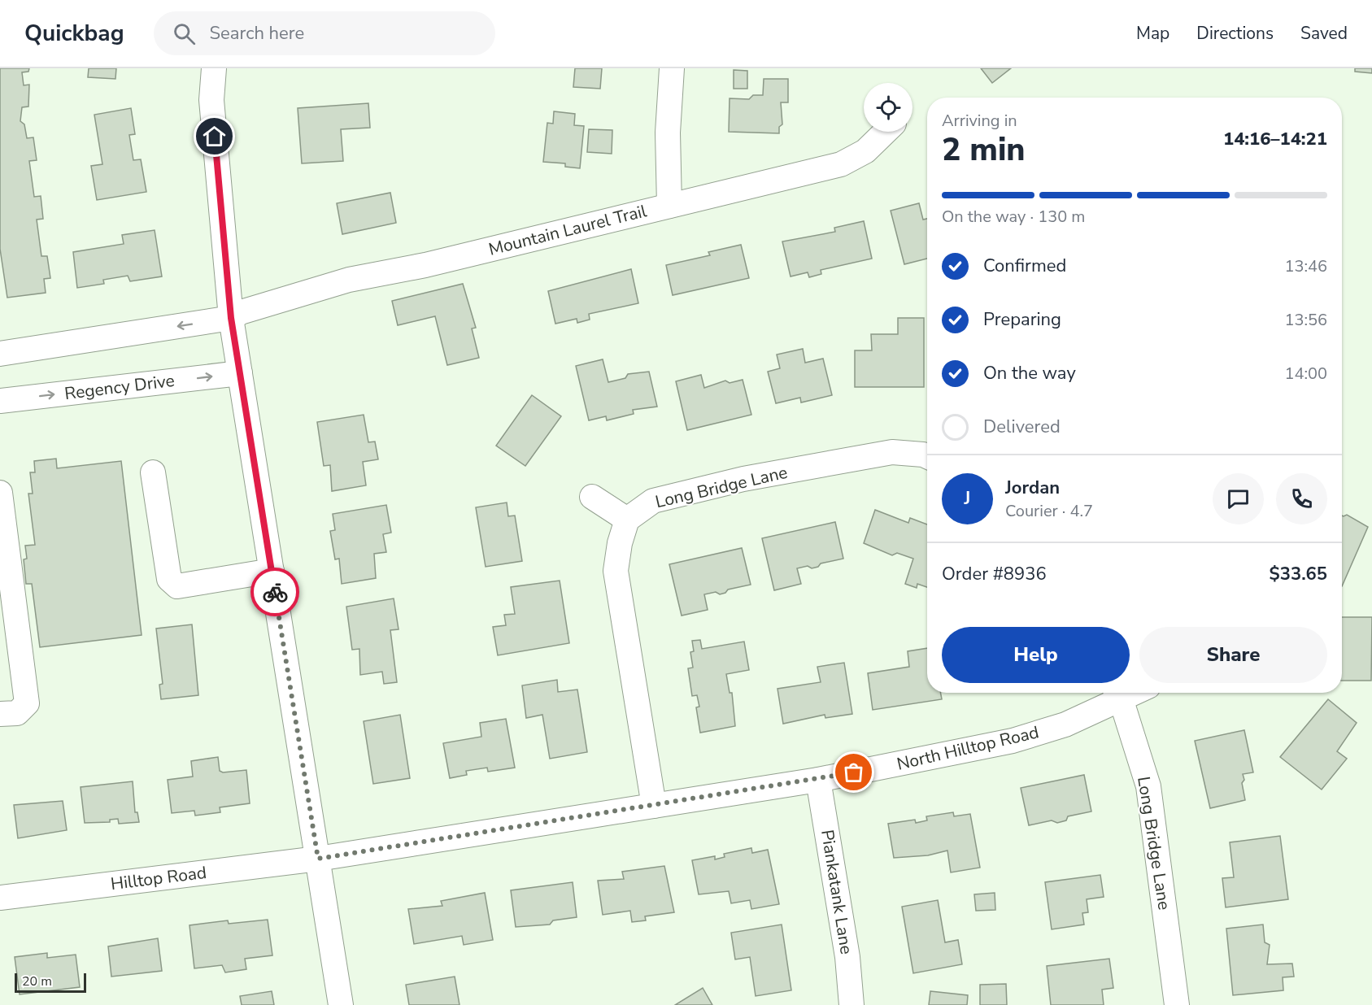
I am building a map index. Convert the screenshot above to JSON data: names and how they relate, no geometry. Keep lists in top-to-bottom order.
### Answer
{
  "streets": {
    "street": [
      "Mountain Laurel Trail",
      "Regency Drive",
      "Long Bridge Lane",
      "North Hilltop Road",
      "Hilltop Road",
      "Piankatank Lane"
    ]
  },
  "crossings": [
    ["Long Bridge Lane", "North Hilltop Road"],
    ["North Hilltop Road", "Hilltop Road"],
    ["North Hilltop Road", "Piankatank Lane"]
  ],
  "scale_bar": "20 m",
  "page": {
    "header": "Quickbag",
    "search": "Search here",
    "nav": ["Map", "Directions", "Saved"],
    "heading": ["2 min", "Arriving in", "14:16–14:21"],
    "panel": [
      "Jordan",
      "Courier · 4.7",
      "Order #8936",
      "$33.65"
    ],
    "bar": "On the way · 130 m",
    "list": [
      ["Confirmed", "13:46"],
      ["Preparing", "13:56"],
      ["On the way", "14:00"],
      "Delivered"
    ],
    "round": "J",
    "buttons": ["Help", "Share"],
    "scale": "20 m"
  }
}
